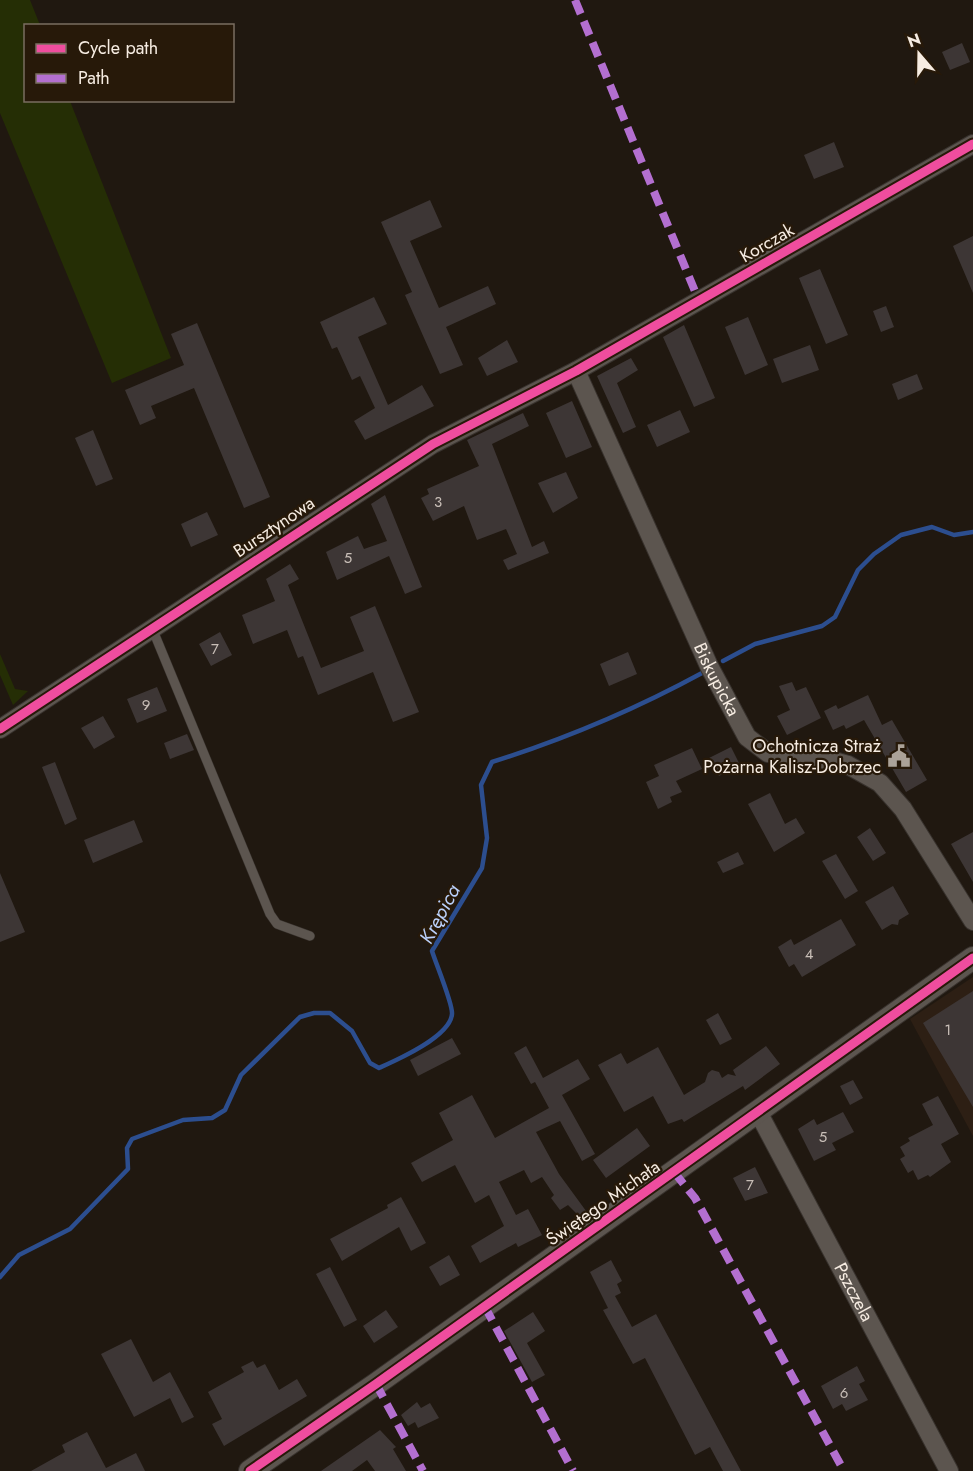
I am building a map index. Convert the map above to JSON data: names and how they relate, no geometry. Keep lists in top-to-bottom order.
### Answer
{
  "streets": {
    "street": [
      "Korczak",
      "Bursztynowa",
      "Biskupicka",
      "Świętego Michała",
      "Pszczela"
    ]
  },
  "crossings": [
    ["Korczak", "Bursztynowa"],
    ["Korczak", "Biskupicka"],
    ["Bursztynowa", "Biskupicka"],
    ["Świętego Michała", "Pszczela"]
  ],
  "water": ["Krępica"],
  "places": {
    "public building": ["Ochotnicza Straż Pożarna Kalisz-Dobrzec"]
  },
  "house_numbers": [
    "3",
    "5",
    "7",
    "9",
    "4",
    "1",
    "5",
    "7",
    "6"
  ],
  "legend": ["Cycle path", "Path"],
  "north": "top"
}
